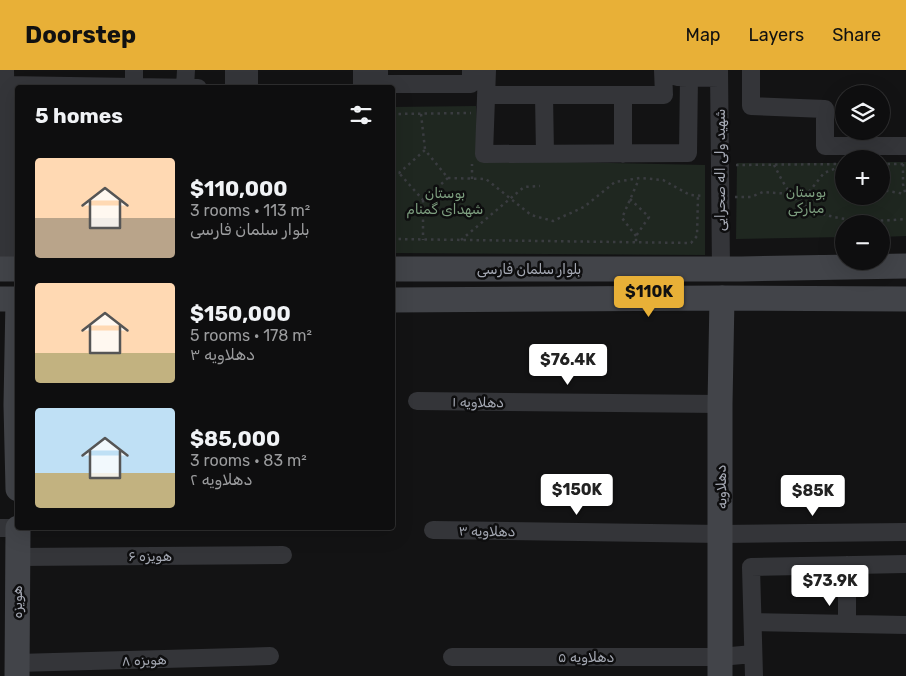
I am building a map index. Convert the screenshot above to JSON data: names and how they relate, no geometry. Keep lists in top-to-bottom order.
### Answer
{
  "streets": {
    "main road": ["بلوار سلمان فارسی", "دهلاویه", "هویزه"],
    "street": [
      "شهید ولی اله صحرایی",
      "دهلاویه ۱",
      "دهلاویه ۳",
      "هویزه ۶",
      "دهلاویه ۵",
      "هویزه ۸"
    ]
  },
  "crossings": [
    ["شهید ولی اله صحرایی", "بلوار سلمان فارسی"],
    ["دهلاویه ۱", "دهلاویه"],
    ["دهلاویه", "دهلاویه ۳"],
    ["دهلاویه", "دهلاویه ۵"],
    ["هویزه ۶", "هویزه"],
    ["هویزه", "هویزه ۸"]
  ],
  "parks": ["بوستان مبارکی", "بوستان شهدای گمنام"],
  "page": {
    "header": "Doorstep",
    "nav": ["Map", "Layers", "Share"],
    "map_buttons": ["+", "−"],
    "heading": "5 homes",
    "list": [
      {
        "name": "$110,000",
        "note": "3 rooms · 113 m² · بلوار سلمان فارسی"
      },
      {
        "name": "$150,000",
        "note": "5 rooms · 178 m² · دهلاویه ۳"
      },
      {
        "name": "$85,000",
        "note": "3 rooms · 83 m² · دهلاویه ۲"
      }
    ],
    "price": [
      "$110K",
      "$76.4K",
      "$150K",
      "$85K",
      "$73.9K"
    ]
  }
}
